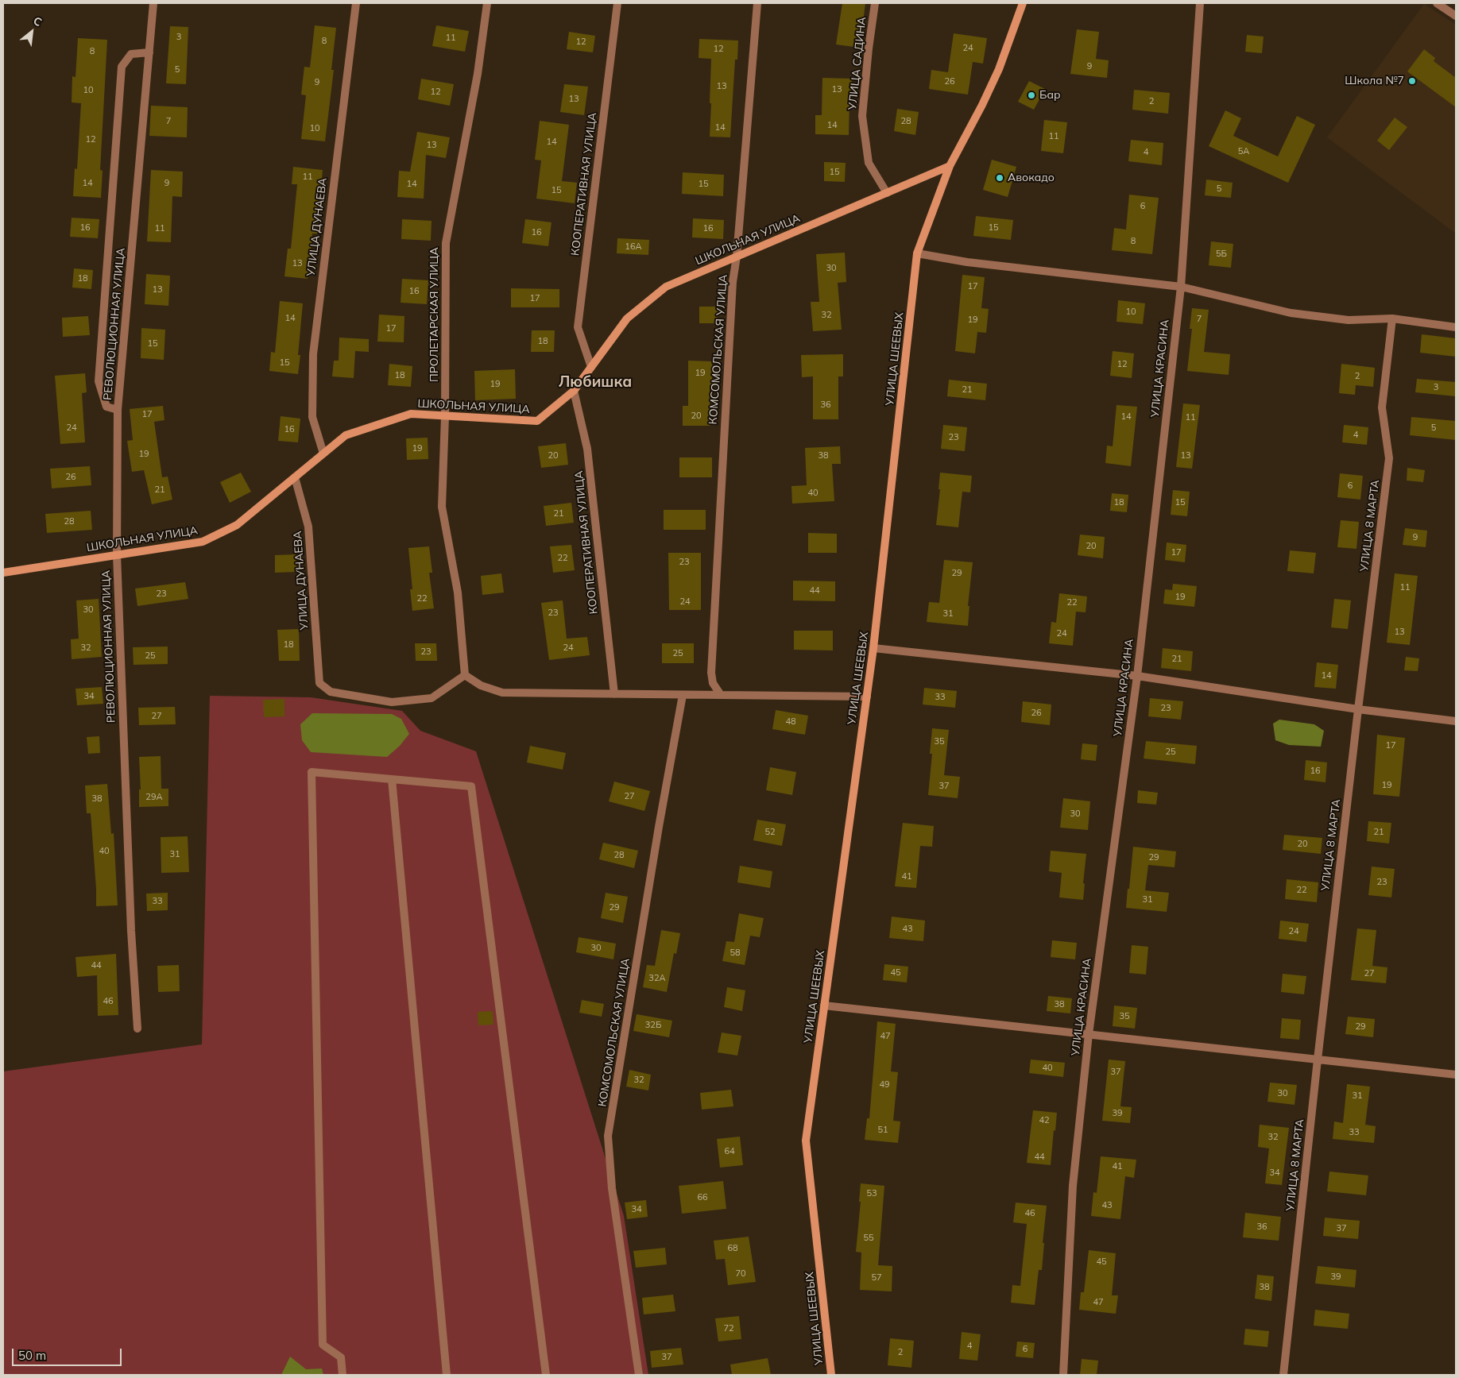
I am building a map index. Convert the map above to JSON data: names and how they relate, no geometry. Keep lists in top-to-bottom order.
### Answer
{
  "streets": {
    "main road": ["ШКОЛЬНАЯ УЛИЦА", "УЛИЦА ШЕЕВЫХ"],
    "street": [
      "УЛИЦА САДИНА",
      "КООПЕРАТИВНАЯ УЛИЦА",
      "УЛИЦА ДУНАЕВА",
      "ПРОЛЕТАРСКАЯ УЛИЦА",
      "РЕВОЛЮЦИОННАЯ УЛИЦА",
      "КОМСОМОЛЬСКАЯ УЛИЦА",
      "УЛИЦА КРАСИНА",
      "УЛИЦА 8 МАРТА"
    ]
  },
  "crossings": [
    ["УЛИЦА САДИНА", "ШКОЛЬНАЯ УЛИЦА"],
    ["КООПЕРАТИВНАЯ УЛИЦА", "ШКОЛЬНАЯ УЛИЦА"],
    ["УЛИЦА ДУНАЕВА", "ШКОЛЬНАЯ УЛИЦА"],
    ["УЛИЦА ДУНАЕВА", "ПРОЛЕТАРСКАЯ УЛИЦА"],
    ["ШКОЛЬНАЯ УЛИЦА", "ПРОЛЕТАРСКАЯ УЛИЦА"],
    ["ШКОЛЬНАЯ УЛИЦА", "РЕВОЛЮЦИОННАЯ УЛИЦА"],
    ["ШКОЛЬНАЯ УЛИЦА", "КОМСОМОЛЬСКАЯ УЛИЦА"],
    ["ШКОЛЬНАЯ УЛИЦА", "УЛИЦА ШЕЕВЫХ"]
  ],
  "districts": ["Любишка"],
  "places": ["Школа №7", "Бар", "Авокадо"],
  "house_numbers": [
    "3",
    "11",
    "8",
    "12",
    "24",
    "12",
    "8",
    "9",
    "5",
    "26",
    "9",
    "13",
    "13",
    "10",
    "12",
    "13",
    "2",
    "7",
    "28",
    "14",
    "14",
    "10",
    "11",
    "12",
    "14",
    "13",
    "5А",
    "4",
    "15",
    "11",
    "14",
    "9",
    "14",
    "15",
    "5",
    "15",
    "6",
    "16",
    "15",
    "11",
    "16",
    "16",
    "8",
    "16А",
    "5Б",
    "13",
    "30",
    "18",
    "17",
    "13",
    "16",
    "17",
    "10",
    "32",
    "14",
    "7",
    "19",
    "17",
    "18",
    "15",
    "15",
    "12",
    "19",
    "18",
    "2",
    "19",
    "3",
    "21",
    "36",
    "17",
    "20",
    "14",
    "11",
    "24",
    "5",
    "16",
    "4",
    "23",
    "19",
    "19",
    "20",
    "38",
    "13",
    "26",
    "6",
    "21",
    "40",
    "18",
    "15",
    "21",
    "28",
    "9",
    "20",
    "17",
    "22",
    "23",
    "29",
    "11",
    "44",
    "23",
    "19",
    "22",
    "24",
    "22",
    "30",
    "23",
    "31",
    "13",
    "24",
    "18",
    "32",
    "24",
    "23",
    "25",
    "25",
    "21",
    "14",
    "34",
    "33",
    "23",
    "26",
    "27",
    "48",
    "35",
    "17",
    "25",
    "16",
    "19",
    "37",
    "27",
    "29А",
    "38",
    "30",
    "52",
    "21",
    "20",
    "40",
    "31",
    "28",
    "29",
    "41",
    "23",
    "22",
    "31",
    "33",
    "29",
    "43",
    "24",
    "30",
    "58",
    "44",
    "45",
    "27",
    "32А",
    "46",
    "38",
    "35",
    "32Б",
    "29",
    "47",
    "40",
    "37",
    "32",
    "49",
    "30",
    "31",
    "39",
    "42",
    "51",
    "33",
    "32",
    "64",
    "44",
    "41",
    "34",
    "53",
    "66",
    "43",
    "34",
    "46",
    "36",
    "37",
    "55",
    "68",
    "45",
    "70",
    "39",
    "57",
    "38",
    "47",
    "72",
    "4",
    "6",
    "2",
    "37"
  ],
  "scale_bar": "50 m",
  "north": "top right"
}
